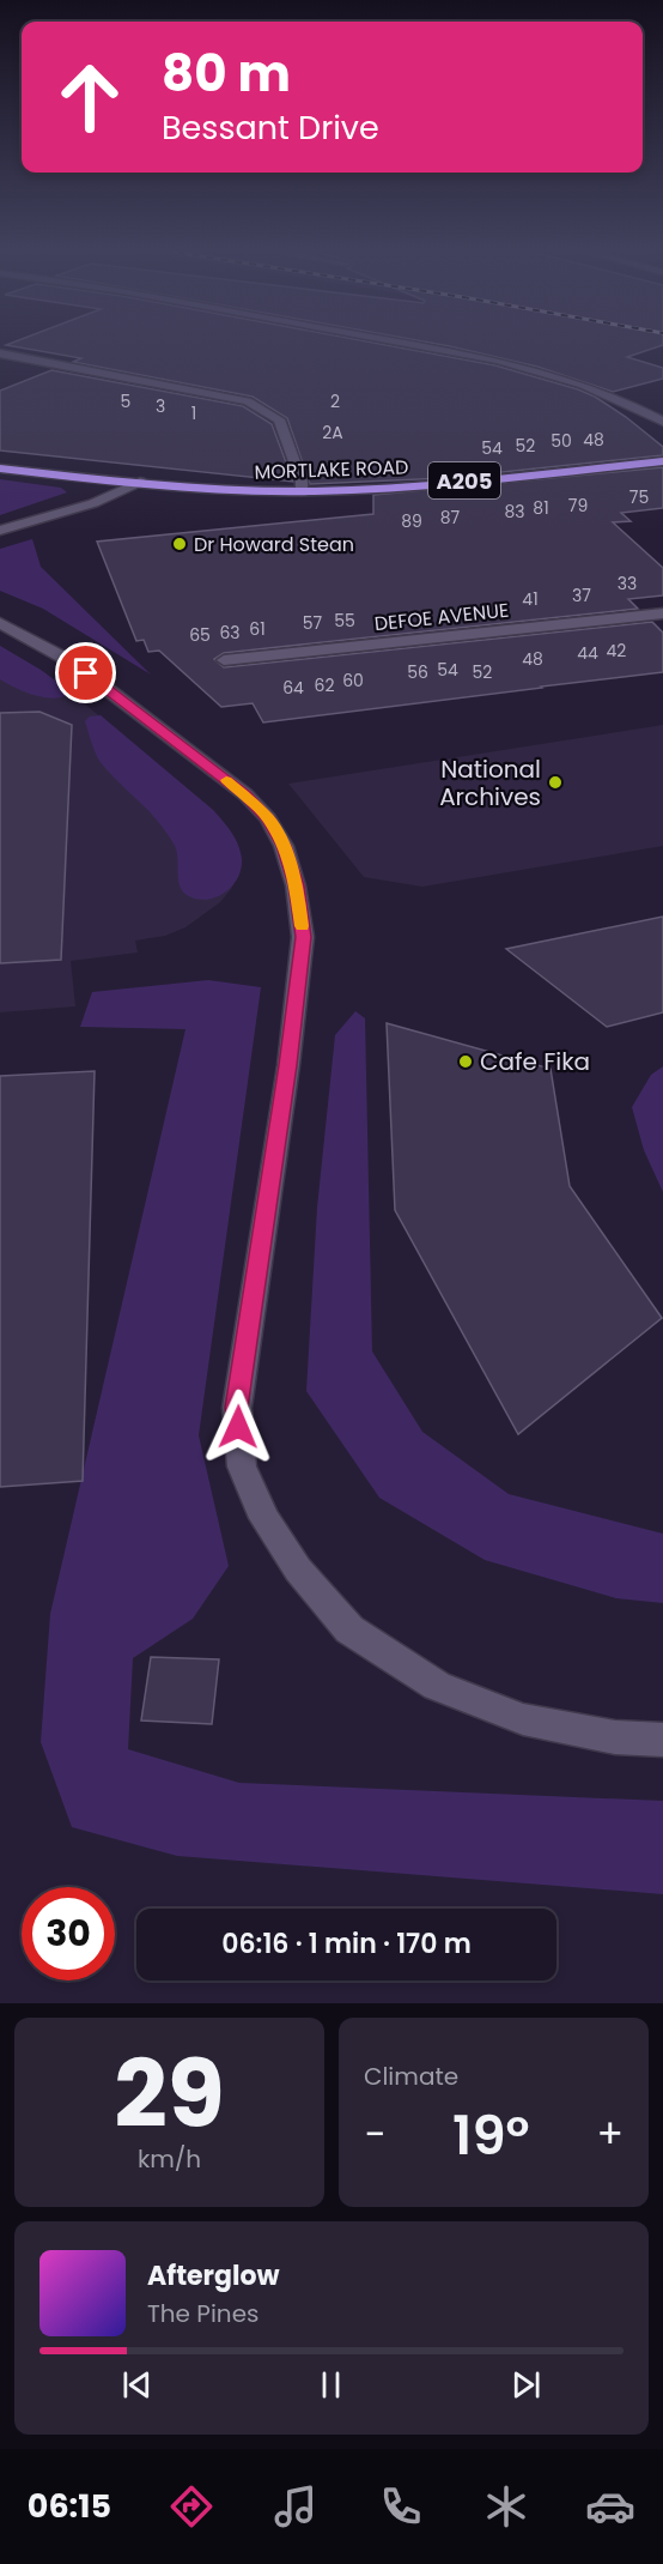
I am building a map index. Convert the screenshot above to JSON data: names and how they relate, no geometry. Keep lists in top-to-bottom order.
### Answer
{
  "streets": {
    "highway": ["MORTLAKE ROAD", "A205"],
    "street": ["DEFOE AVENUE"]
  },
  "places": ["Dr Howard Stean", "National Archives", "Cafe Fika"],
  "house_numbers": [
    "5",
    "2",
    "3",
    "1",
    "2A",
    "48",
    "50",
    "52",
    "54",
    "75",
    "79",
    "81",
    "83",
    "87",
    "89",
    "33",
    "37",
    "41",
    "55",
    "57",
    "61",
    "63",
    "65",
    "42",
    "44",
    "48",
    "54",
    "56",
    "52",
    "60",
    "62",
    "64"
  ],
  "page": {
    "turn": ["80 m", "Bessant Drive"],
    "limit": "30",
    "trip": "06:16 · 1 min · 170 m",
    "tile": [
      ["29", "km/h"],
      "Climate"
    ],
    "heat": ["−", "19°", "+"],
    "song": ["Afterglow", "The Pines"],
    "tabs": "06:15"
  }
}
